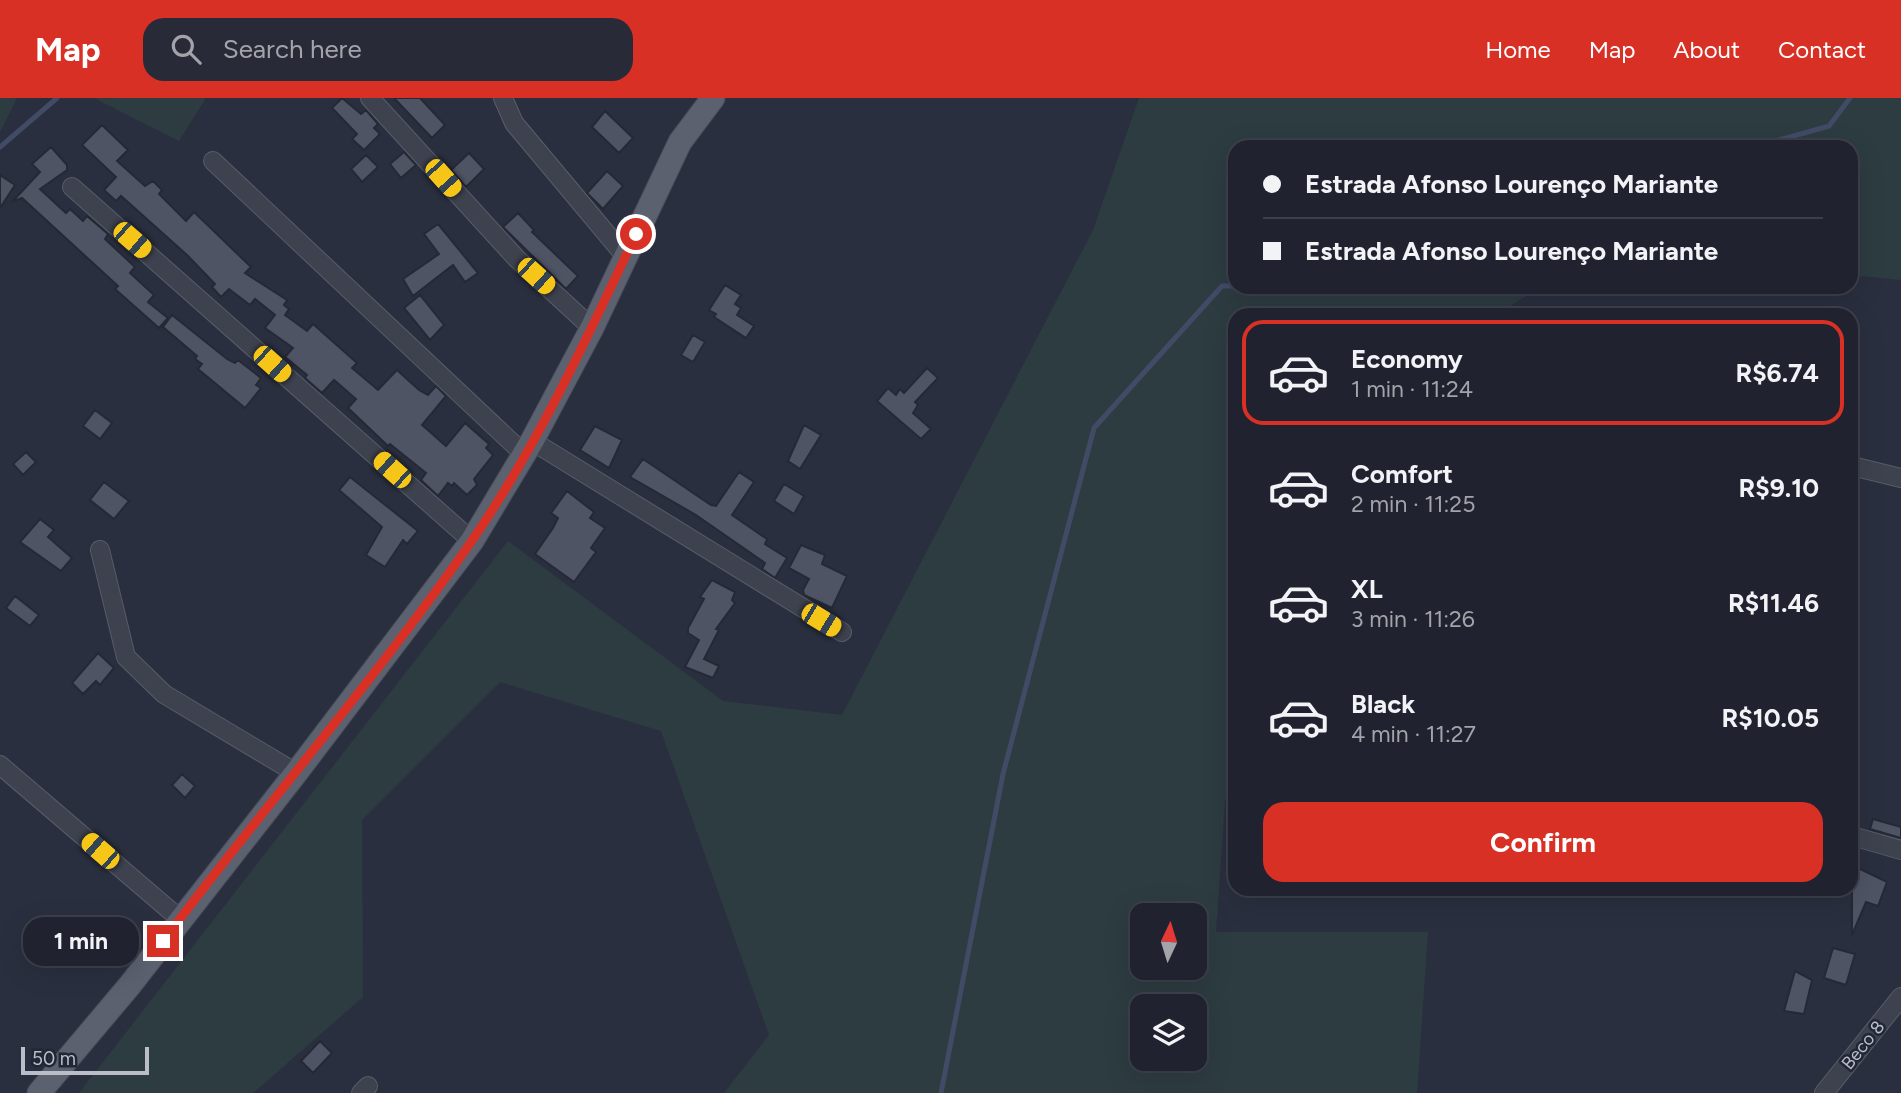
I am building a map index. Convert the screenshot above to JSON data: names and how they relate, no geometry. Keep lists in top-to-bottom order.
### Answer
{
  "streets": {
    "street": ["Beco 8"]
  },
  "scale_bar": "50 m",
  "north": "top",
  "page": {
    "header": "Map",
    "search": "Search here",
    "nav": [
      "Home",
      "Map",
      "About",
      "Contact"
    ],
    "banner": ["Estrada Afonso Lourenço Mariante", "Estrada Afonso Lourenço Mariante"],
    "list": [
      {
        "name": "Economy",
        "note": "1 min · 11:24",
        "value": "R$6.74"
      },
      {
        "name": "Comfort",
        "note": "2 min · 11:25",
        "value": "R$9.10"
      },
      {
        "name": "XL",
        "note": "3 min · 11:26",
        "value": "R$11.46"
      },
      {
        "name": "Black",
        "note": "4 min · 11:27",
        "value": "R$10.05"
      }
    ],
    "buttons": "Confirm",
    "bubble": "1 min",
    "scale": "50 m"
  }
}
